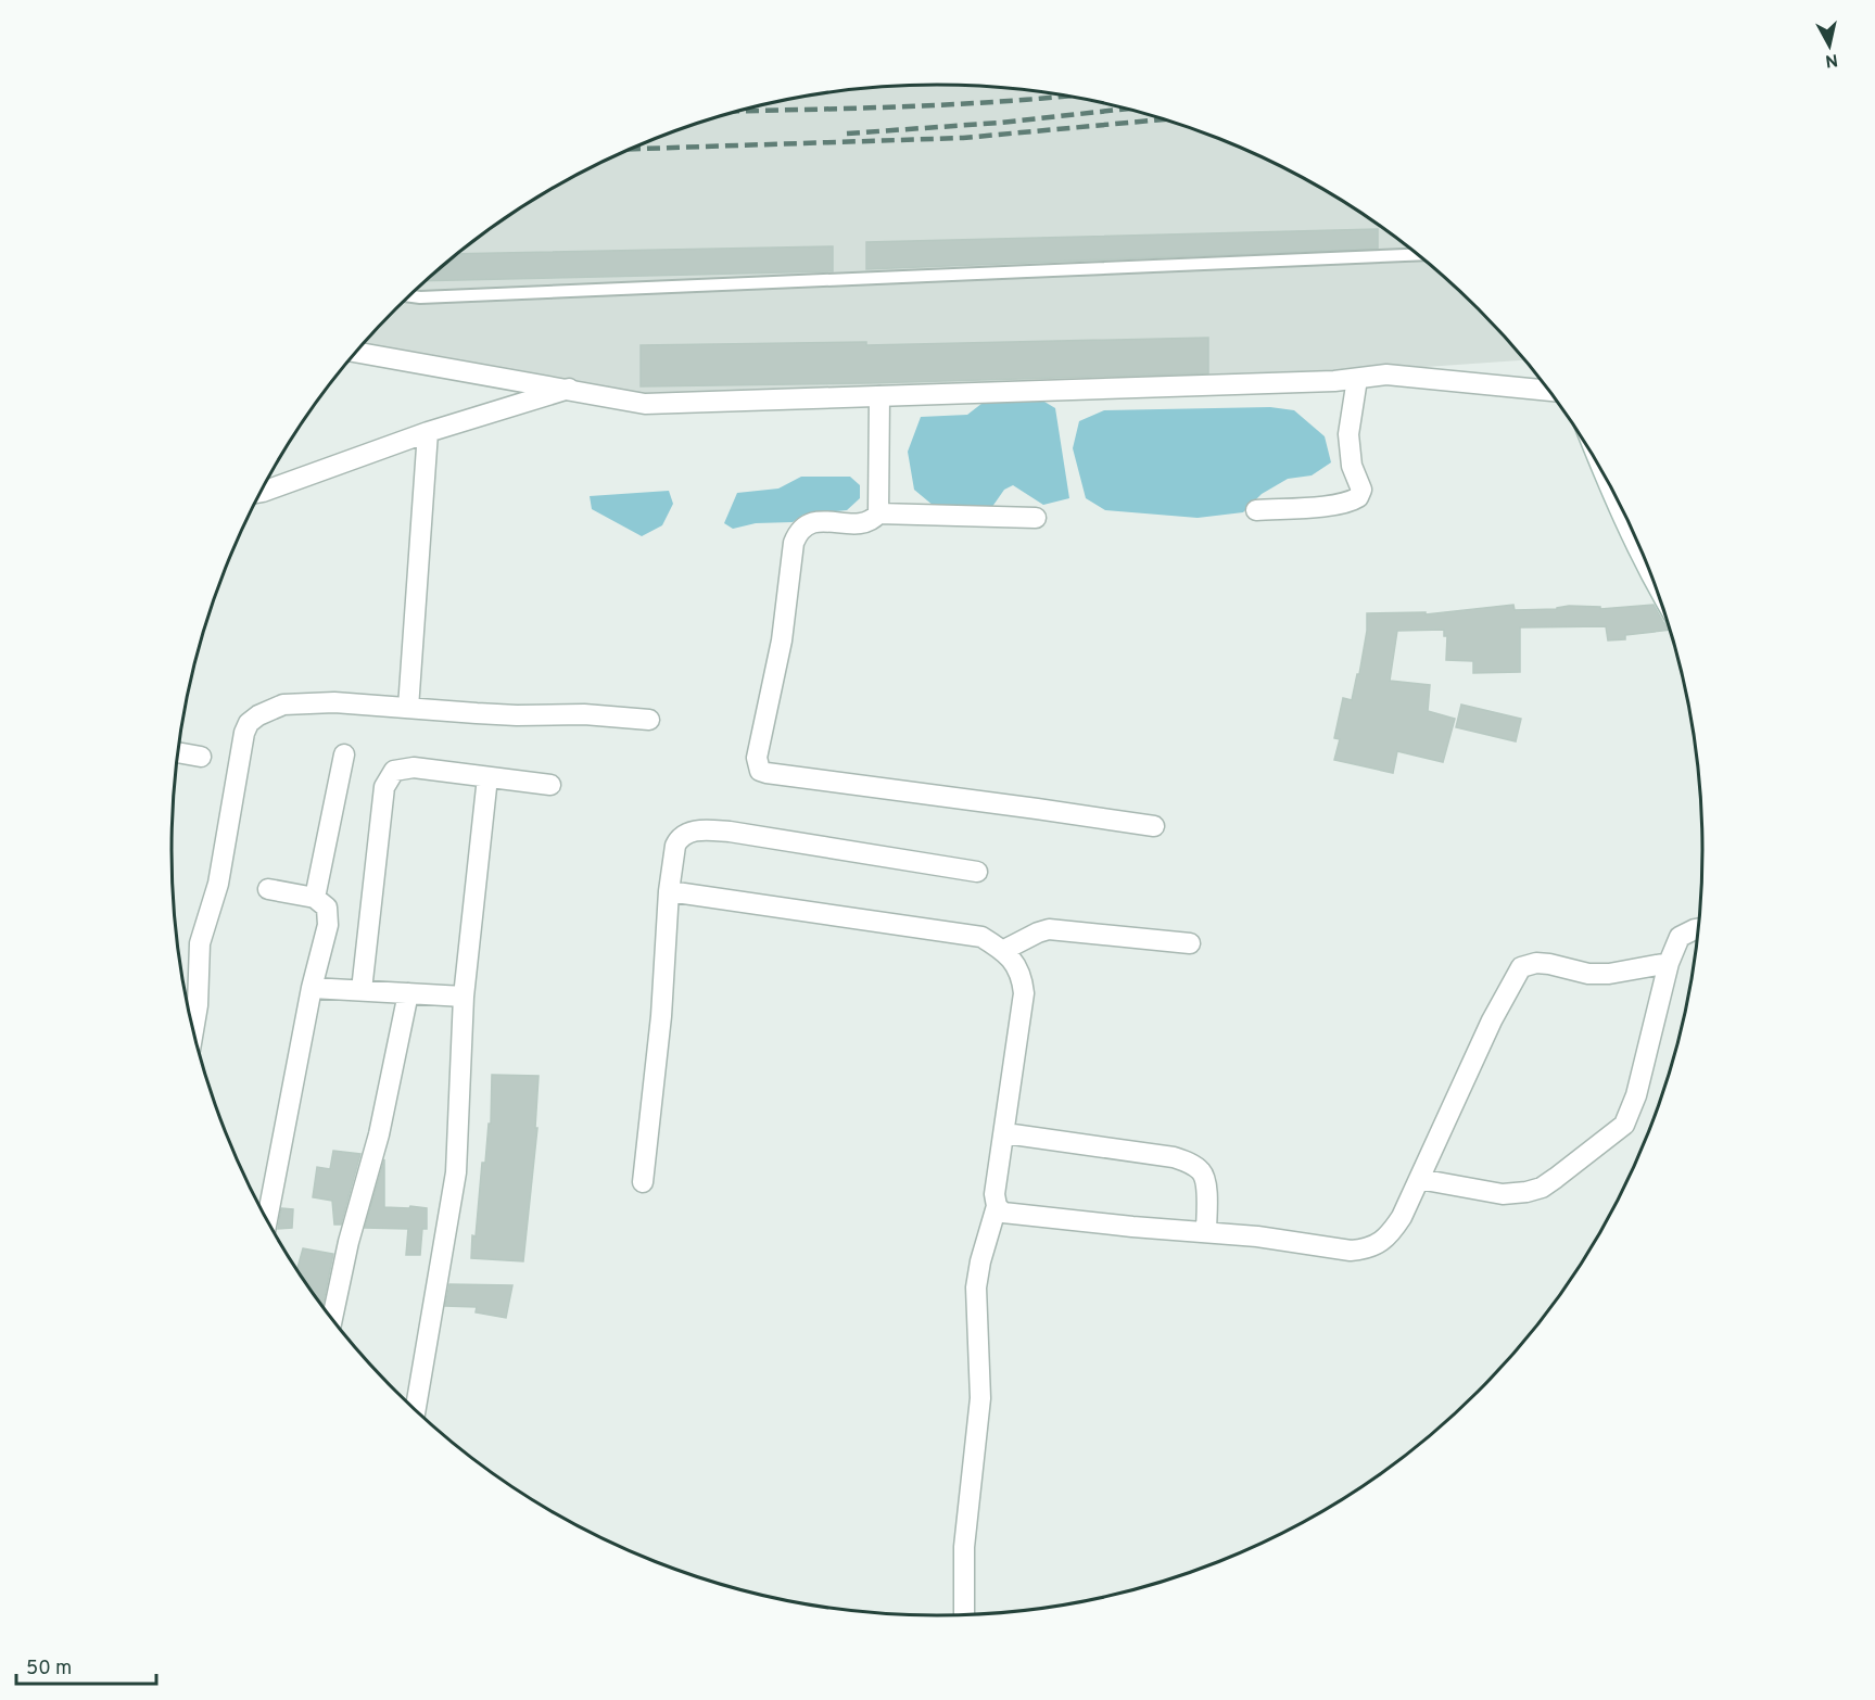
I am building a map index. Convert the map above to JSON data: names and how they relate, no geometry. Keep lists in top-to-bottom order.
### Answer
{
  "scale_bar": "50 m",
  "north": "bottom"
}
